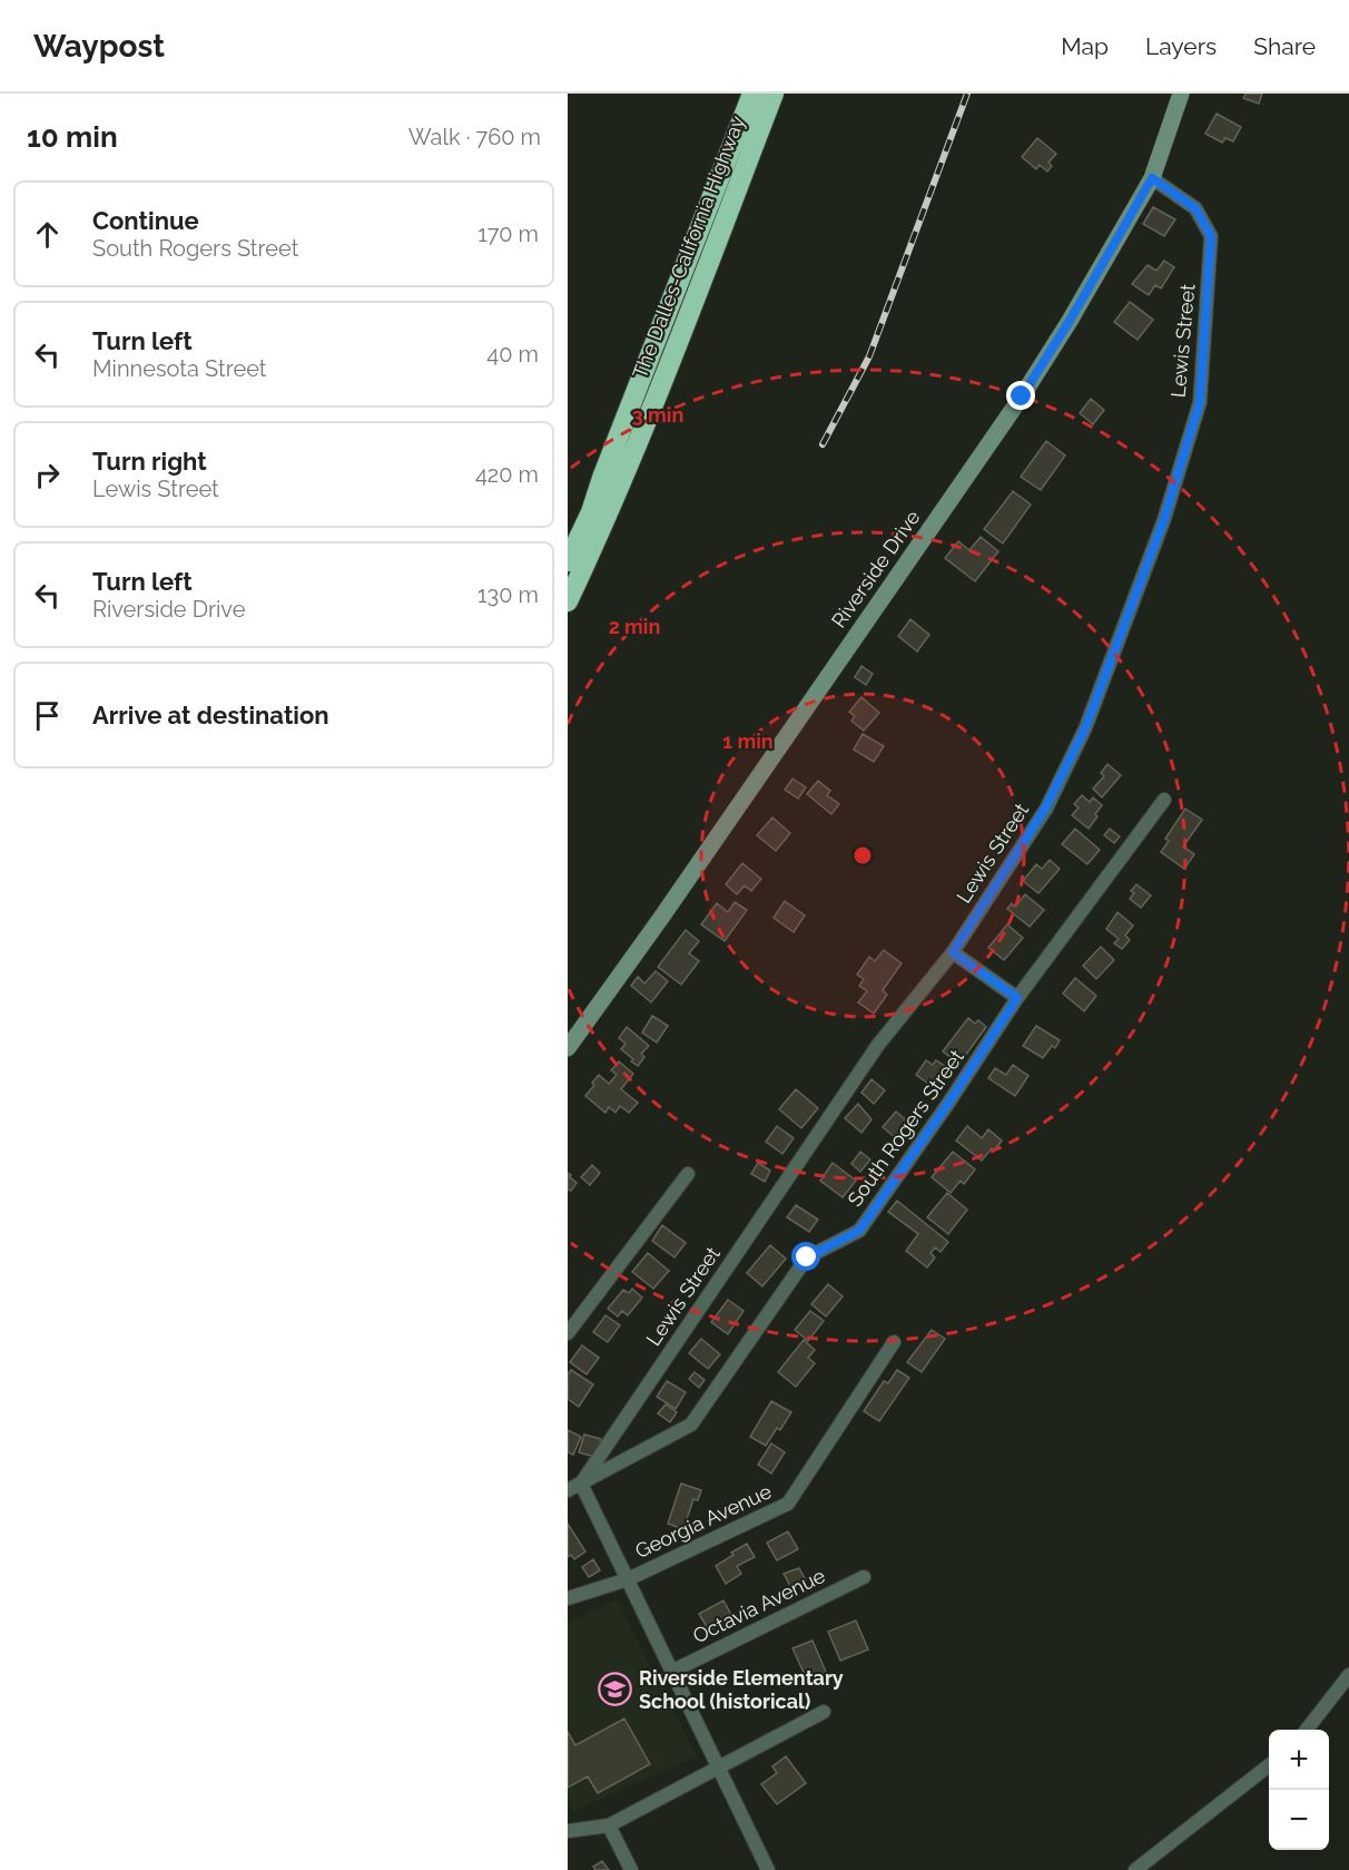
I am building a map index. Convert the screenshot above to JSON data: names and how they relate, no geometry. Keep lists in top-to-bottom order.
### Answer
{
  "streets": {
    "highway": ["The Dalles-California Highway"],
    "street": [
      "Lewis Street",
      "Riverside Drive",
      "South Rogers Street",
      "Georgia Avenue",
      "Octavia Avenue"
    ]
  },
  "crossings": [
    ["Lewis Street", "Riverside Drive"],
    ["Lewis Street", "South Rogers Street"]
  ],
  "places": {
    "school or university": ["Riverside Elementary School (historical)"]
  },
  "page": {
    "header": "Waypost",
    "nav": ["Map", "Layers", "Share"],
    "heading": ["10 min", "Walk · 760 m"],
    "list": [
      ["Continue", "South Rogers Street", "170 m"],
      ["Turn left", "Minnesota Street", "40 m"],
      ["Turn right", "Lewis Street", "420 m"],
      ["Turn left", "Riverside Drive", "130 m"],
      "Arrive at destination"
    ],
    "map_buttons": ["+", "−"]
  },
  "rings": ["3 min", "2 min", "1 min"]
}
